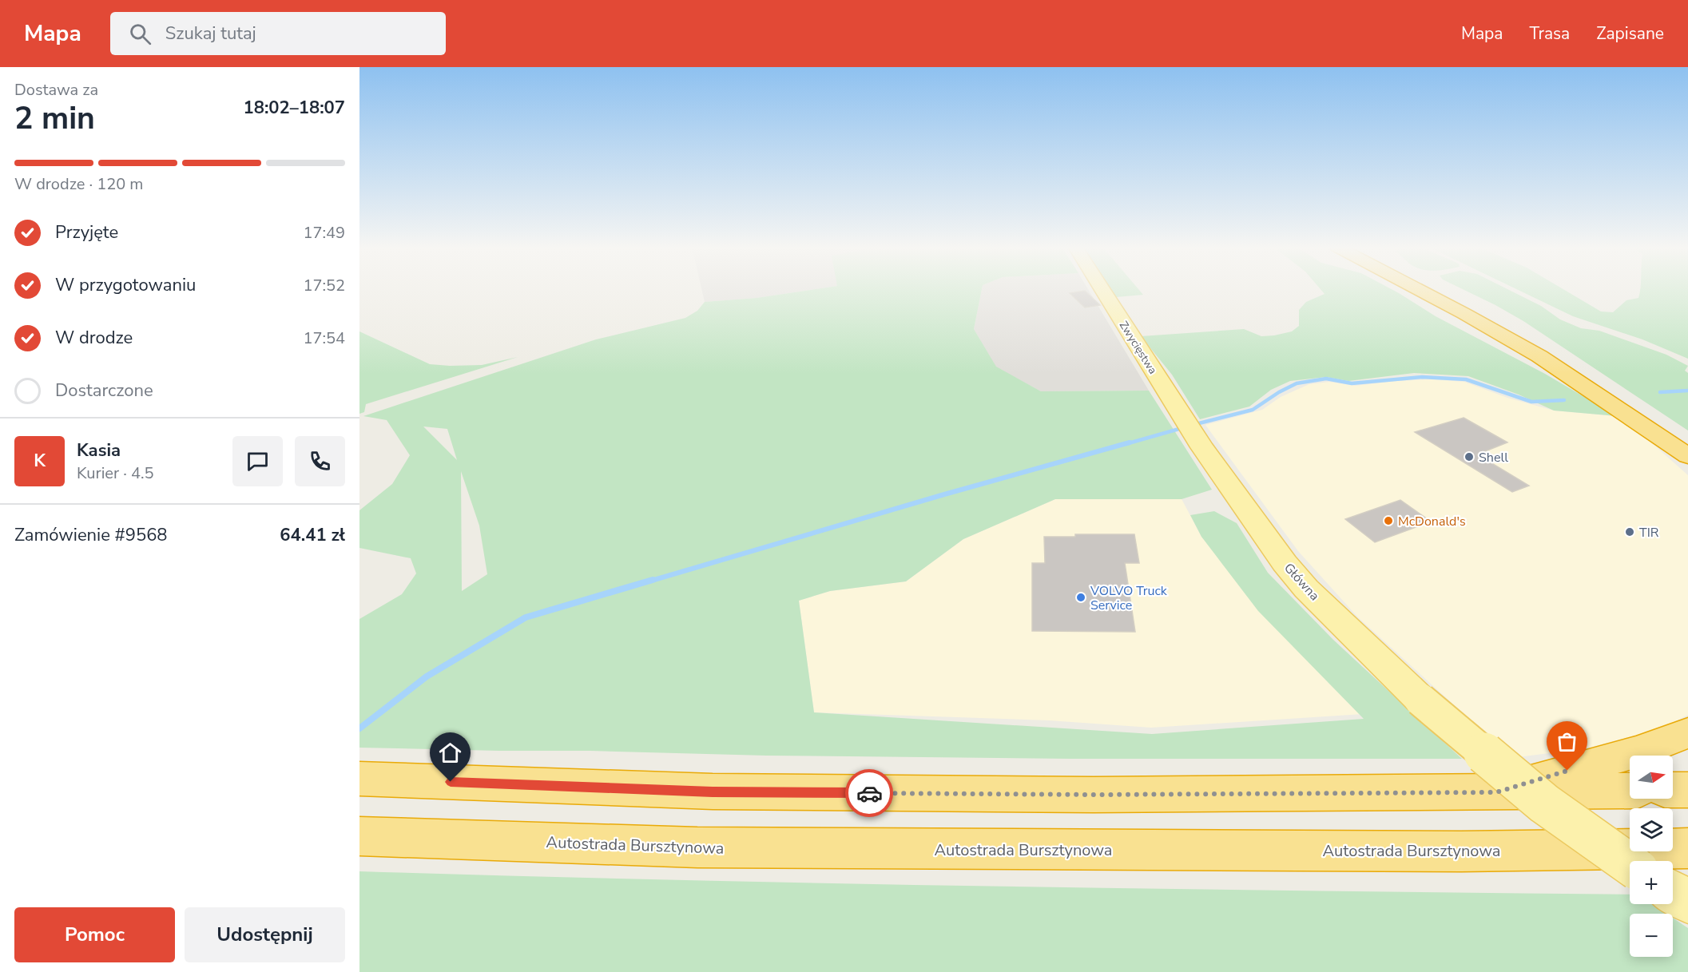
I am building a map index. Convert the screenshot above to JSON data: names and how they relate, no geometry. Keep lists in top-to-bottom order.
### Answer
{
  "streets": {
    "highway": ["Autostrada Bursztynowa"],
    "main road": ["Zwycięstwa", "Główna"]
  },
  "crossings": [
    ["Zwycięstwa", "Główna"]
  ],
  "places": [
    "Shell",
    "McDonald's",
    "TIR",
    "VOLVO Truck Service"
  ],
  "north": "right",
  "page": {
    "header": "Mapa",
    "search": "Szukaj tutaj",
    "nav": ["Mapa", "Trasa", "Zapisane"],
    "heading": ["2 min", "Dostawa za", "18:02–18:07"],
    "panel": [
      "Kasia",
      "Kurier · 4.5",
      "Zamówienie #9568",
      "64.41 zł"
    ],
    "bar": "W drodze · 120 m",
    "list": [
      ["Przyjęte", "17:49"],
      ["W przygotowaniu", "17:52"],
      ["W drodze", "17:54"],
      "Dostarczone"
    ],
    "round": "K",
    "map_buttons": ["+", "−"],
    "buttons": ["Pomoc", "Udostępnij"]
  }
}
